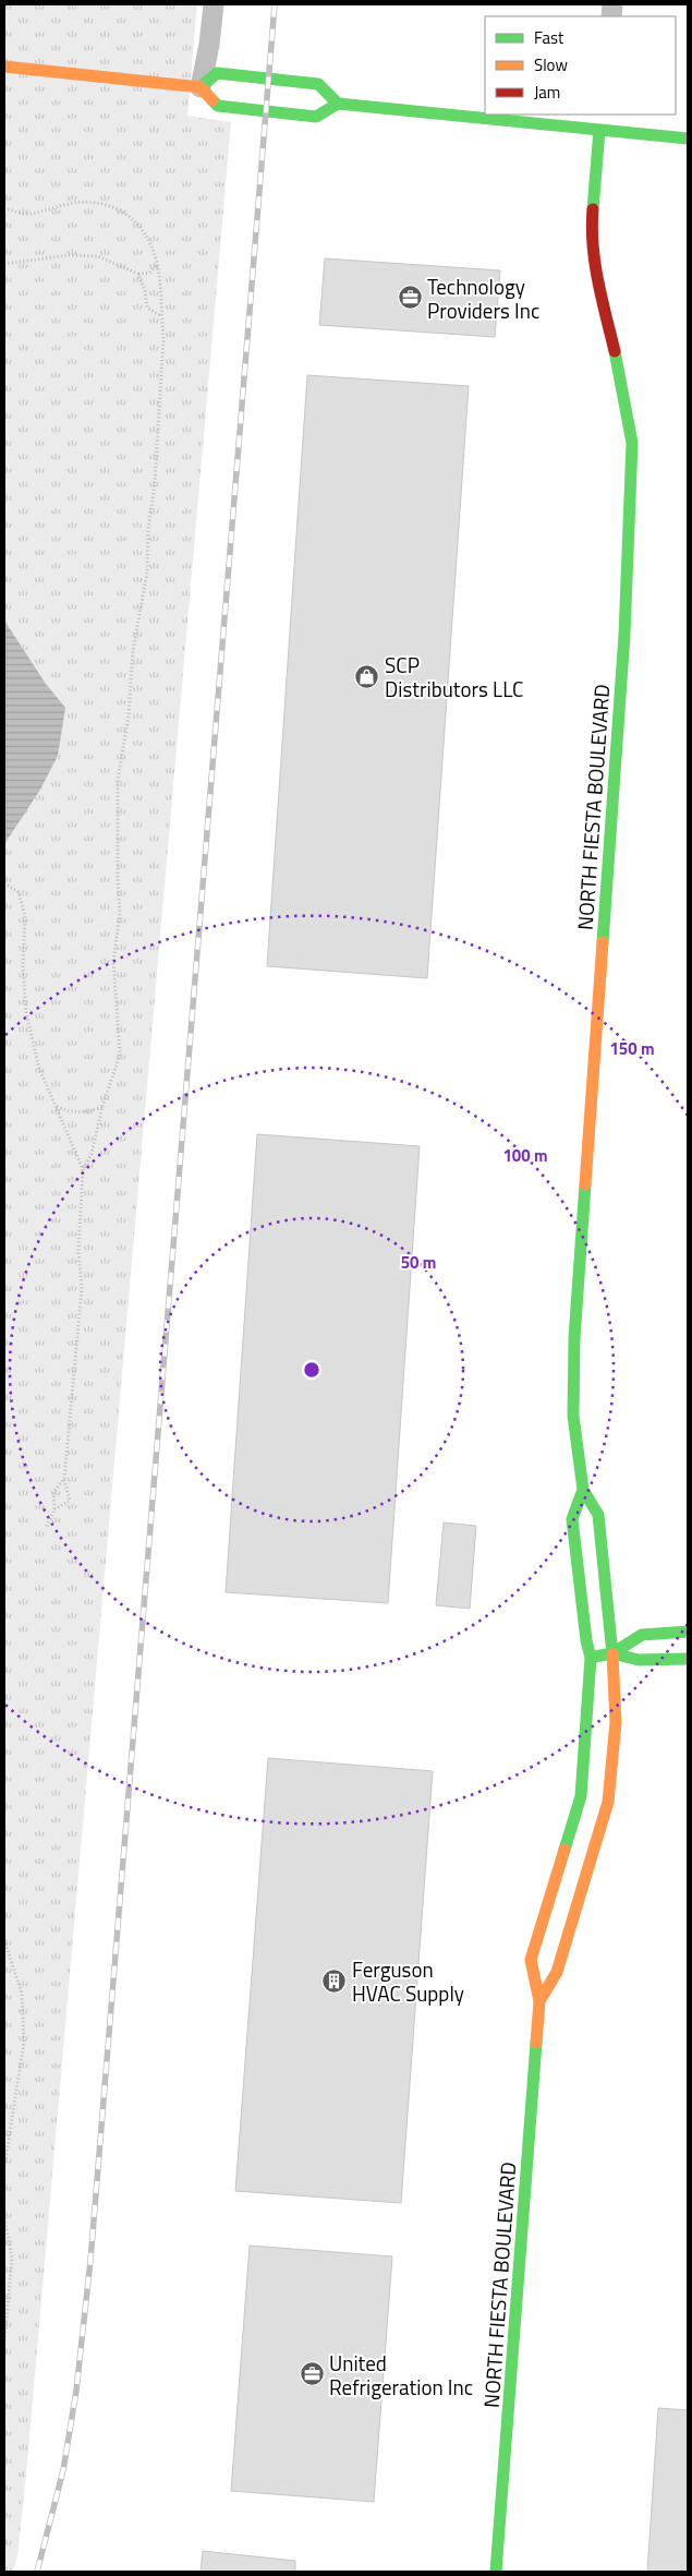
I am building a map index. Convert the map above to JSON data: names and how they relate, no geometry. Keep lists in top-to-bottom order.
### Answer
{
  "streets": {
    "street": ["NORTH FIESTA BOULEVARD"]
  },
  "places": {
    "office": ["Technology Providers Inc", "United Refrigeration Inc"],
    "shop": ["SCP Distributors LLC"],
    "building": ["Ferguson HVAC Supply"]
  },
  "legend": ["Fast", "Slow", "Jam"],
  "rings": ["150 m", "100 m", "50 m"]
}
